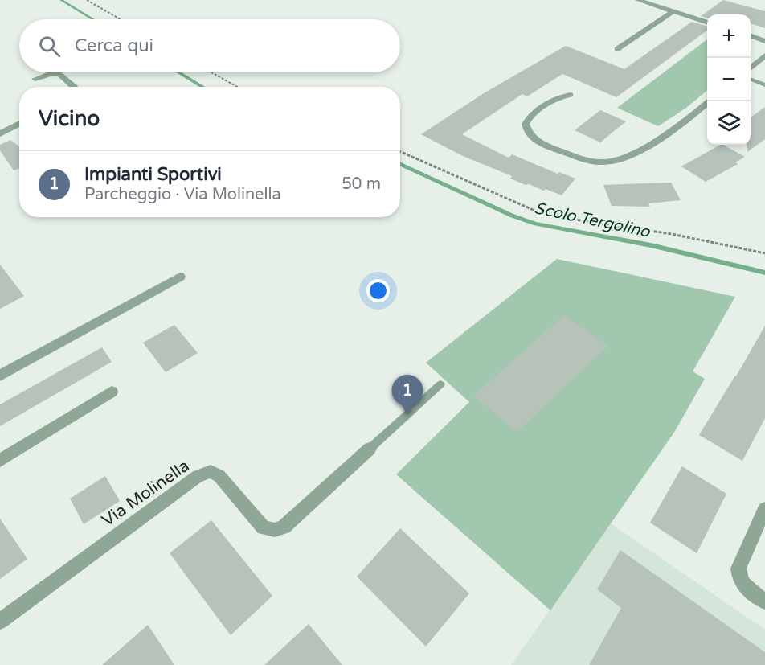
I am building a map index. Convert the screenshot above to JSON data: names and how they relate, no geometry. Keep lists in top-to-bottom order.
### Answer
{
  "streets": {
    "street": ["Via Molinella"]
  },
  "water": ["Scolo Tergolino"],
  "page": {
    "map_buttons": ["+", "−"],
    "search": "Cerca qui",
    "heading": "Vicino",
    "list": [
      {
        "mark": "1",
        "name": "Impianti Sportivi",
        "note": "Parcheggio · Via Molinella",
        "value": "50 m"
      }
    ],
    "pins": "1"
  }
}
